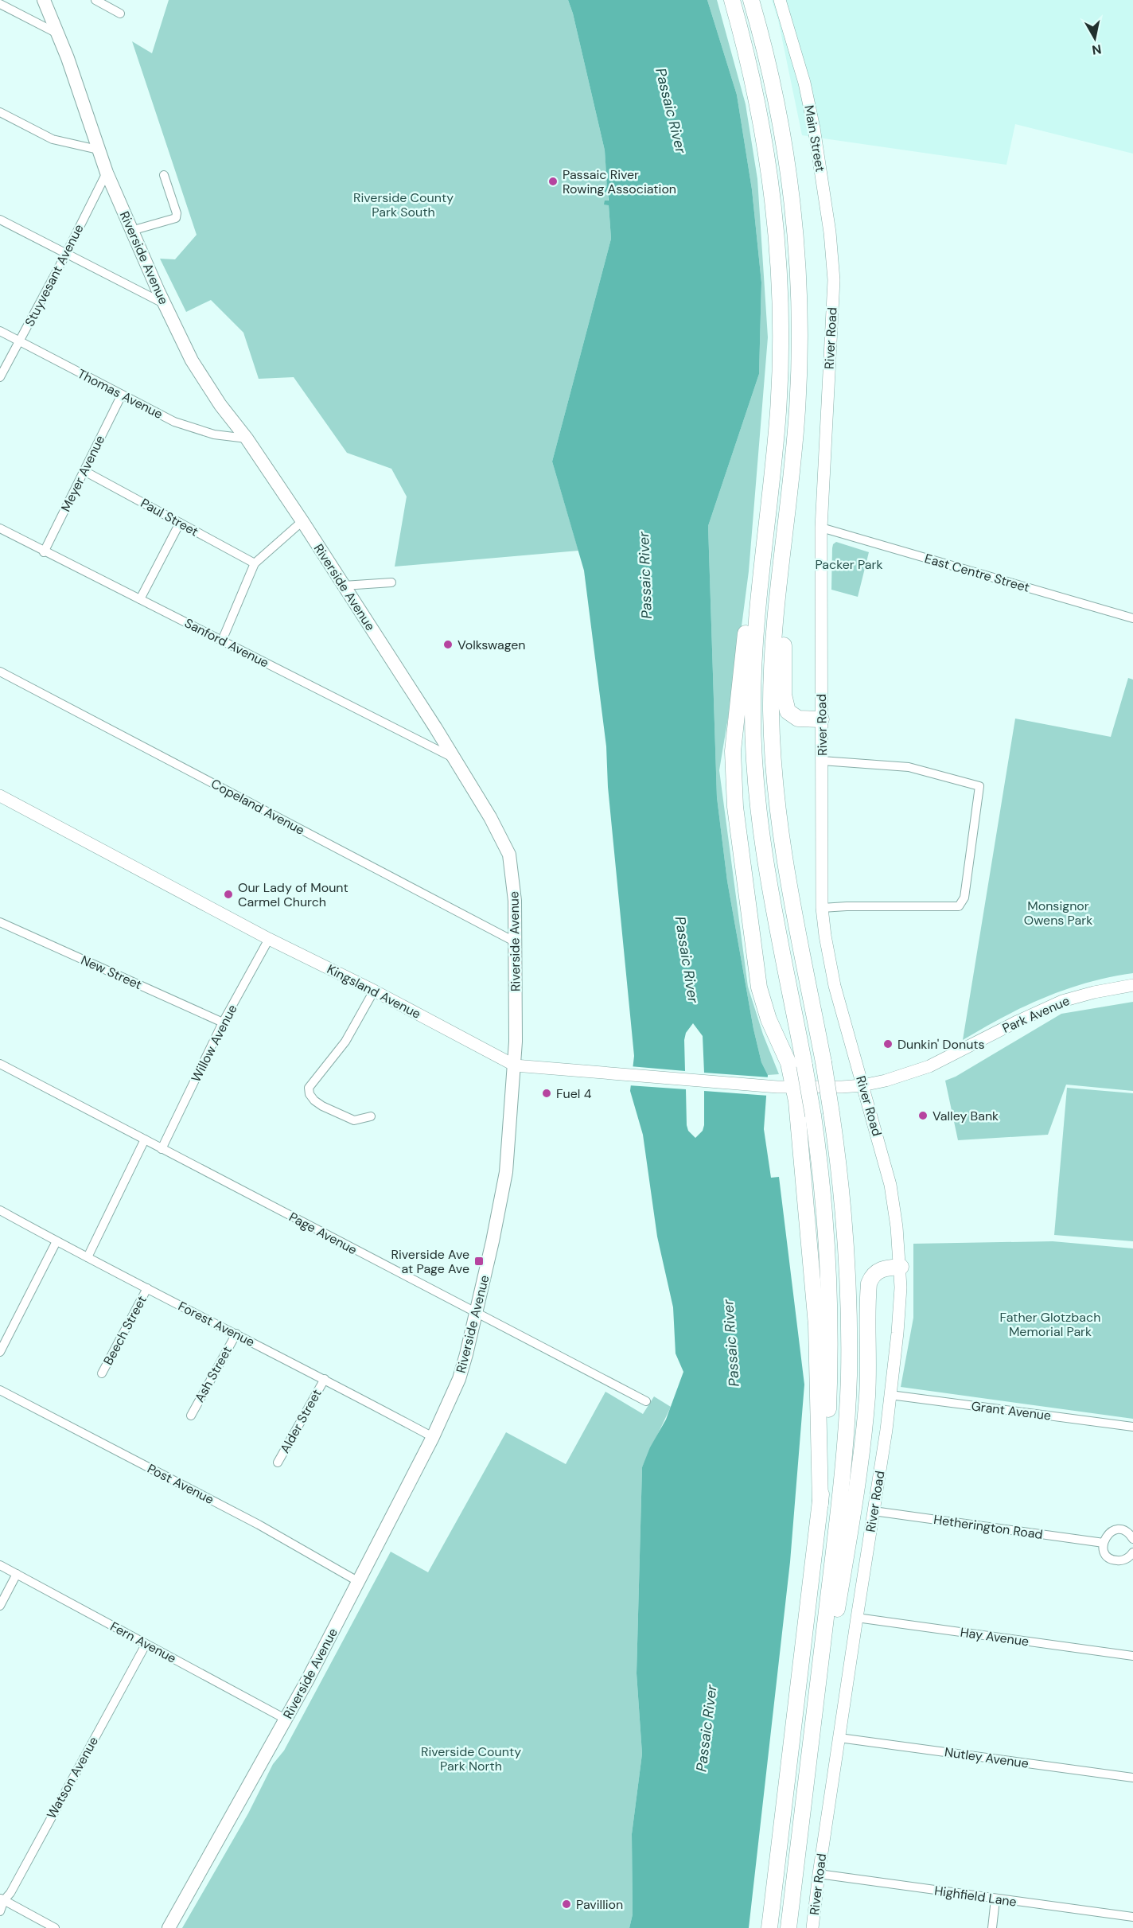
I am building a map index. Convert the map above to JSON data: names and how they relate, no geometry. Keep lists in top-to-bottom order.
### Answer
{
  "streets": {
    "main road": [
      "Main Street",
      "Riverside Avenue",
      "River Road",
      "Kingsland Avenue",
      "Park Avenue"
    ],
    "street": [
      "Stuyvesant Avenue",
      "Thomas Avenue",
      "Meyer Avenue",
      "Paul Street",
      "East Centre Street",
      "Sanford Avenue",
      "Copeland Avenue",
      "New Street",
      "Willow Avenue",
      "Page Avenue",
      "Forest Avenue",
      "Beech Street",
      "Ash Street",
      "Grant Avenue",
      "Alder Street",
      "Post Avenue",
      "Hetherington Road",
      "Hay Avenue",
      "Fern Avenue",
      "Nutley Avenue",
      "Watson Avenue",
      "Highfield Lane"
    ]
  },
  "crossings": [
    ["Main Street", "River Road"],
    ["Riverside Avenue", "Stuyvesant Avenue"],
    ["Riverside Avenue", "Thomas Avenue"],
    ["Riverside Avenue", "Sanford Avenue"],
    ["Riverside Avenue", "Copeland Avenue"],
    ["Riverside Avenue", "Kingsland Avenue"],
    ["Riverside Avenue", "Page Avenue"],
    ["Riverside Avenue", "Forest Avenue"],
    ["Riverside Avenue", "Post Avenue"],
    ["Riverside Avenue", "Fern Avenue"],
    ["Stuyvesant Avenue", "Thomas Avenue"],
    ["River Road", "East Centre Street"],
    ["River Road", "Park Avenue"],
    ["River Road", "Grant Avenue"],
    ["River Road", "Hetherington Road"],
    ["River Road", "Hay Avenue"],
    ["River Road", "Nutley Avenue"],
    ["River Road", "Highfield Lane"],
    ["Thomas Avenue", "Meyer Avenue"],
    ["Meyer Avenue", "Paul Street"],
    ["Meyer Avenue", "Sanford Avenue"],
    ["New Street", "Willow Avenue"],
    ["Kingsland Avenue", "Park Avenue"],
    ["Kingsland Avenue", "Willow Avenue"],
    ["Willow Avenue", "Page Avenue"],
    ["Forest Avenue", "Beech Street"],
    ["Forest Avenue", "Ash Street"],
    ["Forest Avenue", "Alder Street"],
    ["Fern Avenue", "Watson Avenue"]
  ],
  "water": ["Passaic River"],
  "parks": [
    "Riverside County Park South",
    "Packer Park",
    "Monsignor Owens Park",
    "Father Glotzbach Memorial Park",
    "Riverside County Park North"
  ],
  "places": {
    "other": [
      "Passaic River Rowing Association",
      "Volkswagen",
      "Our Lady of Mount Carmel Church",
      "Dunkin' Donuts",
      "Fuel 4",
      "Valley Bank",
      "Pavillion"
    ],
    "transit": ["Riverside Ave at Page Ave"]
  },
  "north": "bottom"
}
